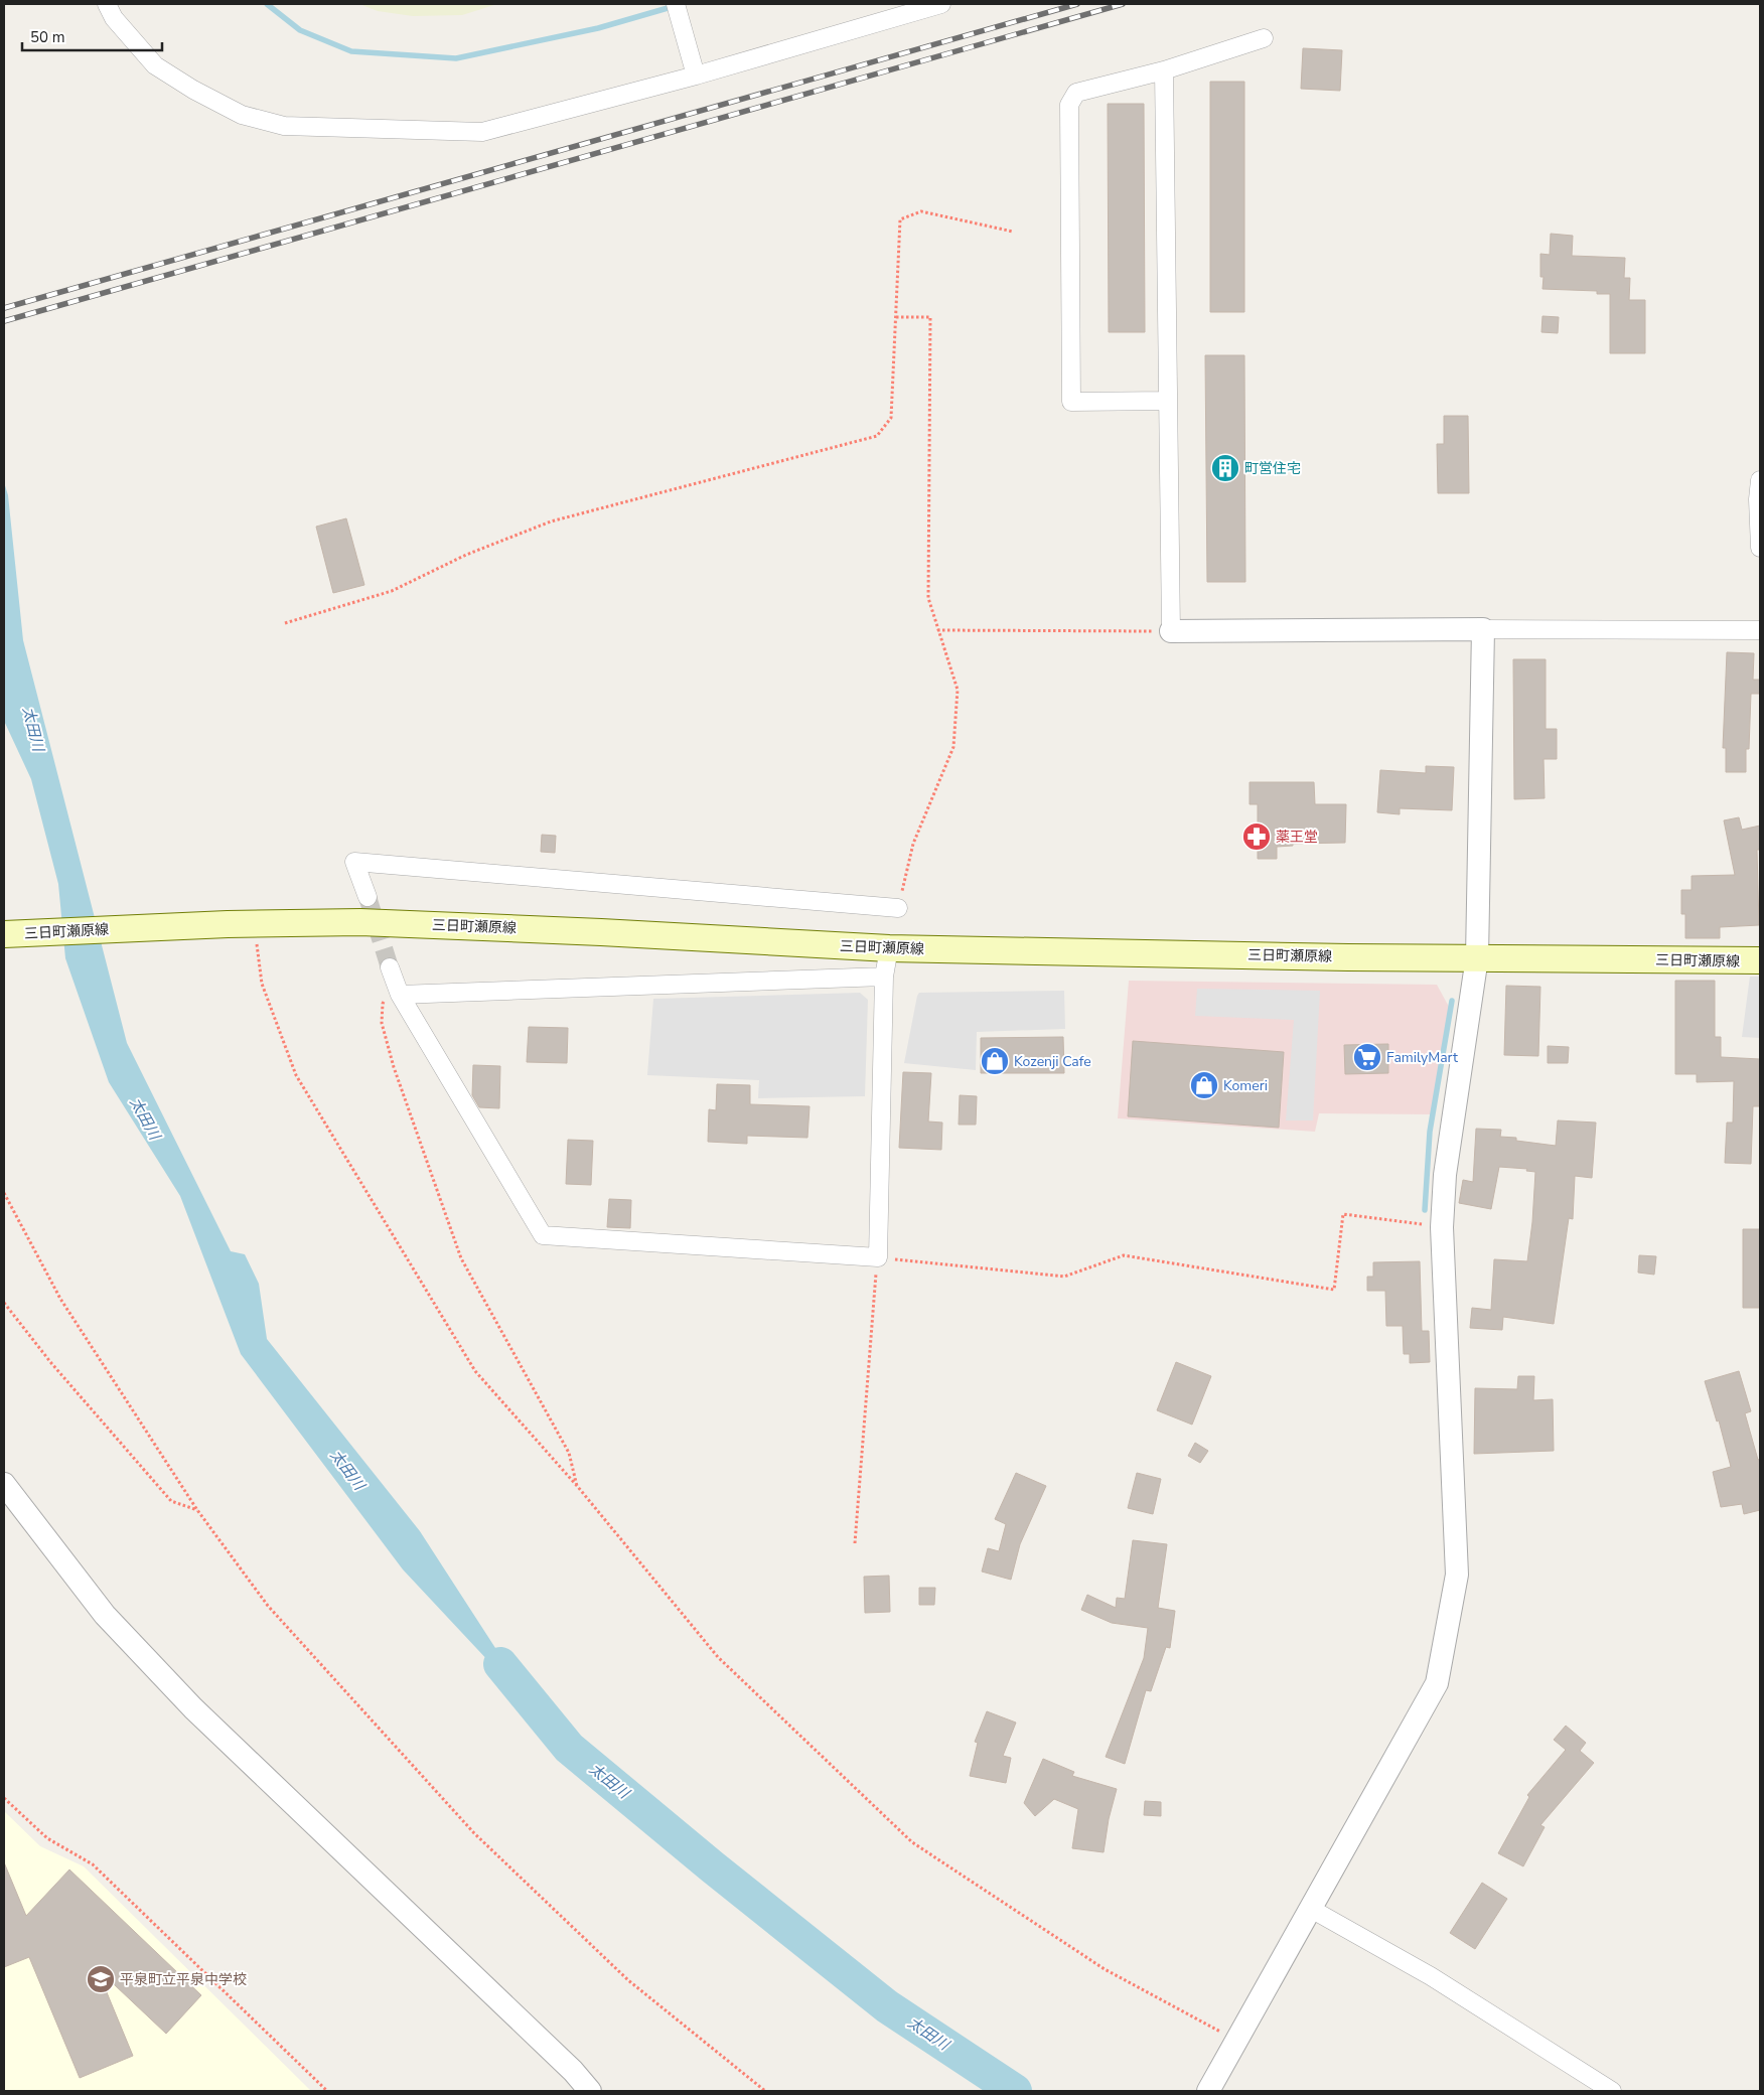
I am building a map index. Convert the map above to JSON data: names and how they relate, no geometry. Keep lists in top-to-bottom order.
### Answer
{
  "streets": {
    "main road": ["三日町瀬原線"]
  },
  "water": ["太田川"],
  "places": {
    "building": ["町営住宅"],
    "pharmacy": ["薬王堂"],
    "supermarket": ["FamilyMart"],
    "shop": ["Kozenji Cafe", "Komeri"],
    "school or university": ["平泉町立平泉中学校"]
  },
  "scale_bar": "50 m"
}
